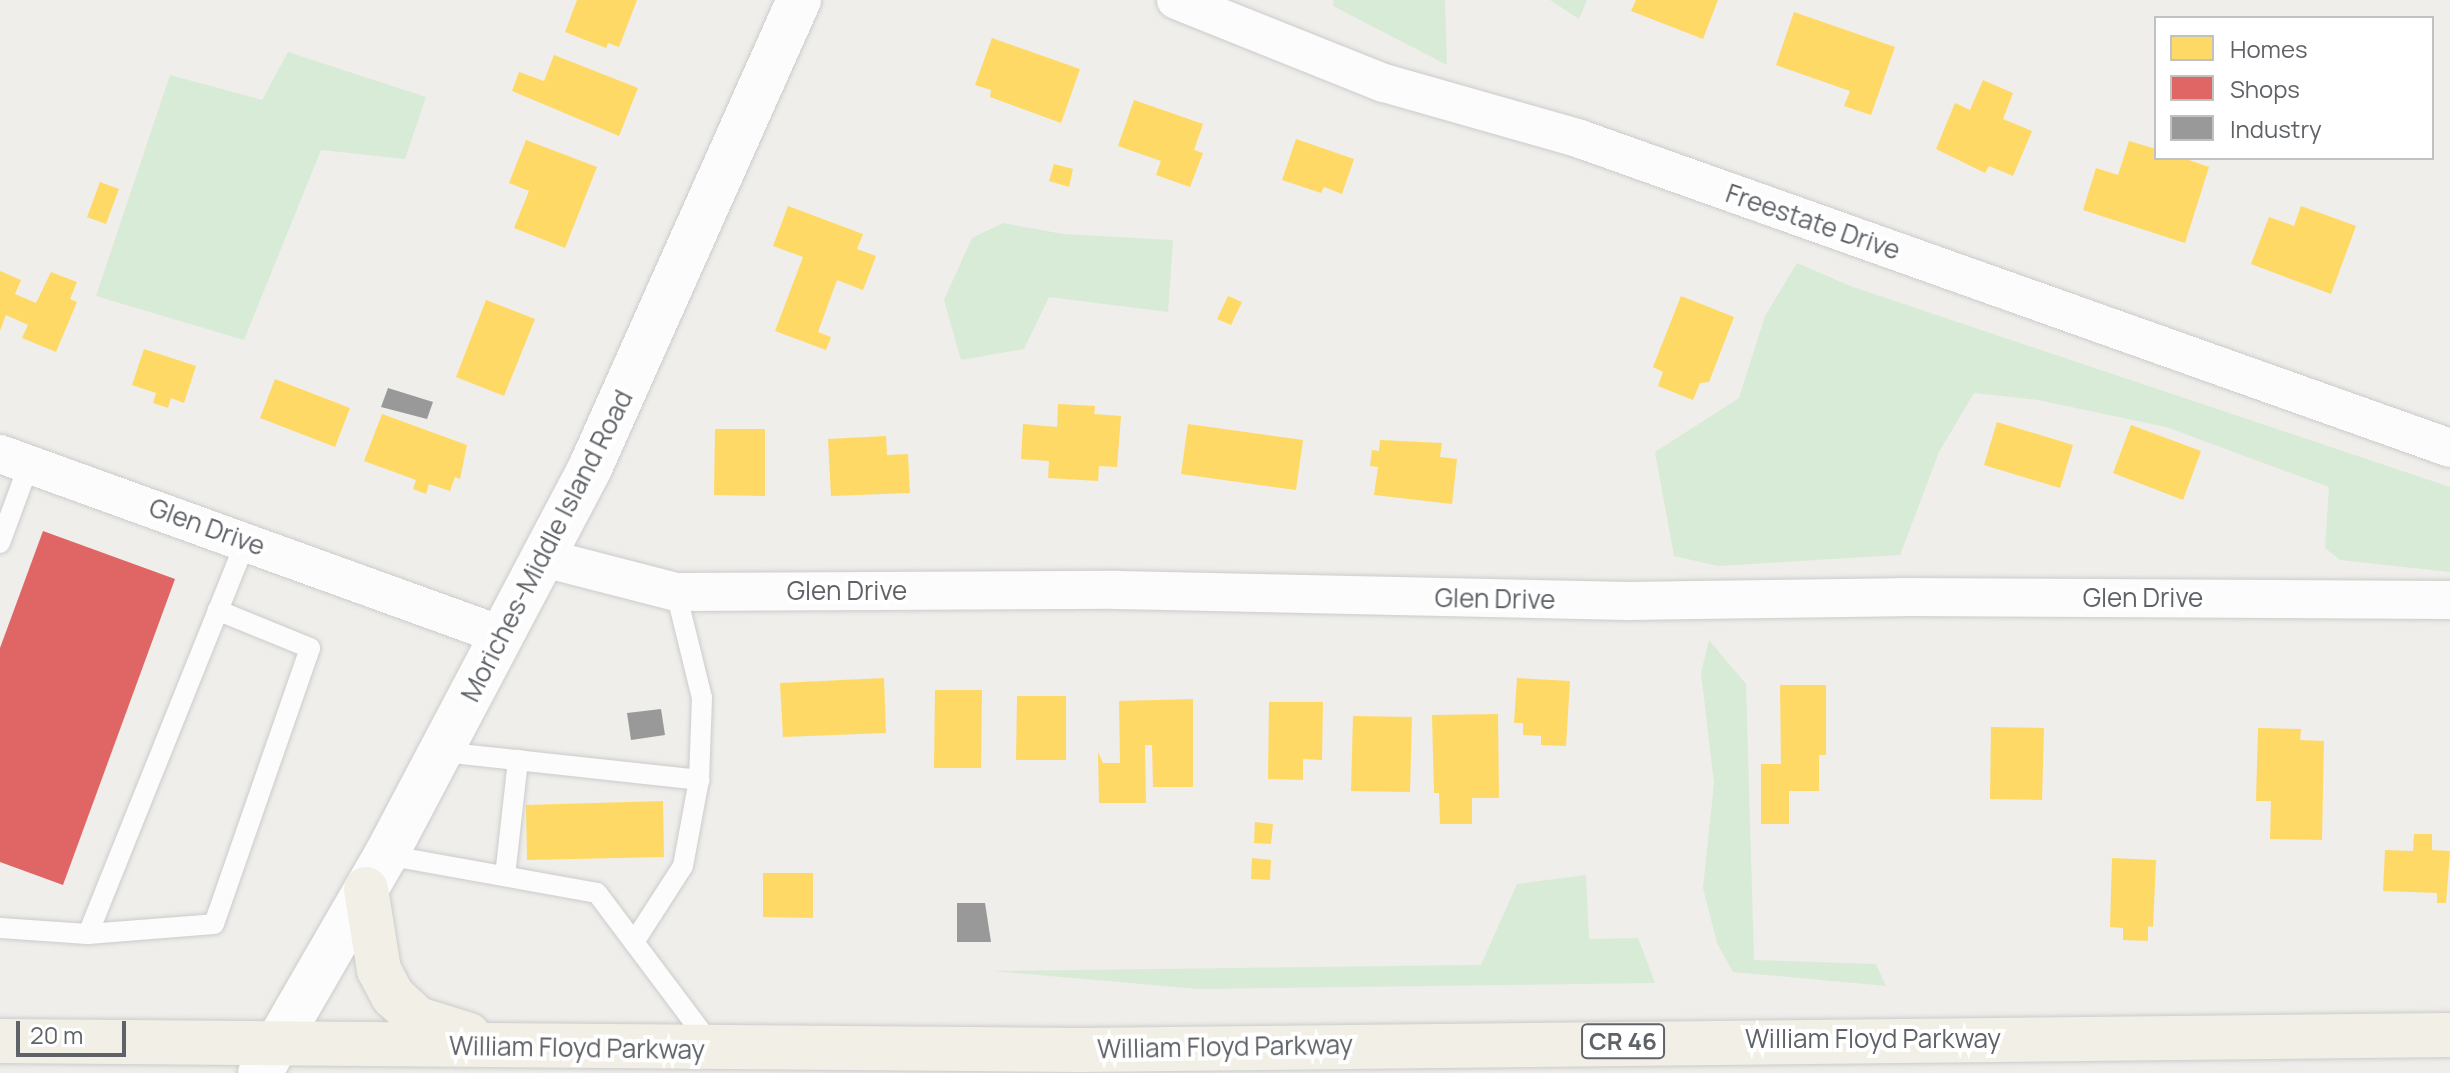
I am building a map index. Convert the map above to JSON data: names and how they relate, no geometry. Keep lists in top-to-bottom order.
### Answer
{
  "streets": {
    "highway": ["William Floyd Parkway", "CR 46"],
    "main road": ["Moriches-Middle Island Road"],
    "street": ["Freestate Drive", "Glen Drive"]
  },
  "crossings": [
    ["Glen Drive", "Moriches-Middle Island Road"],
    ["Moriches-Middle Island Road", "William Floyd Parkway"]
  ],
  "legend": ["Homes", "Shops", "Industry"],
  "scale_bar": "20 m"
}
